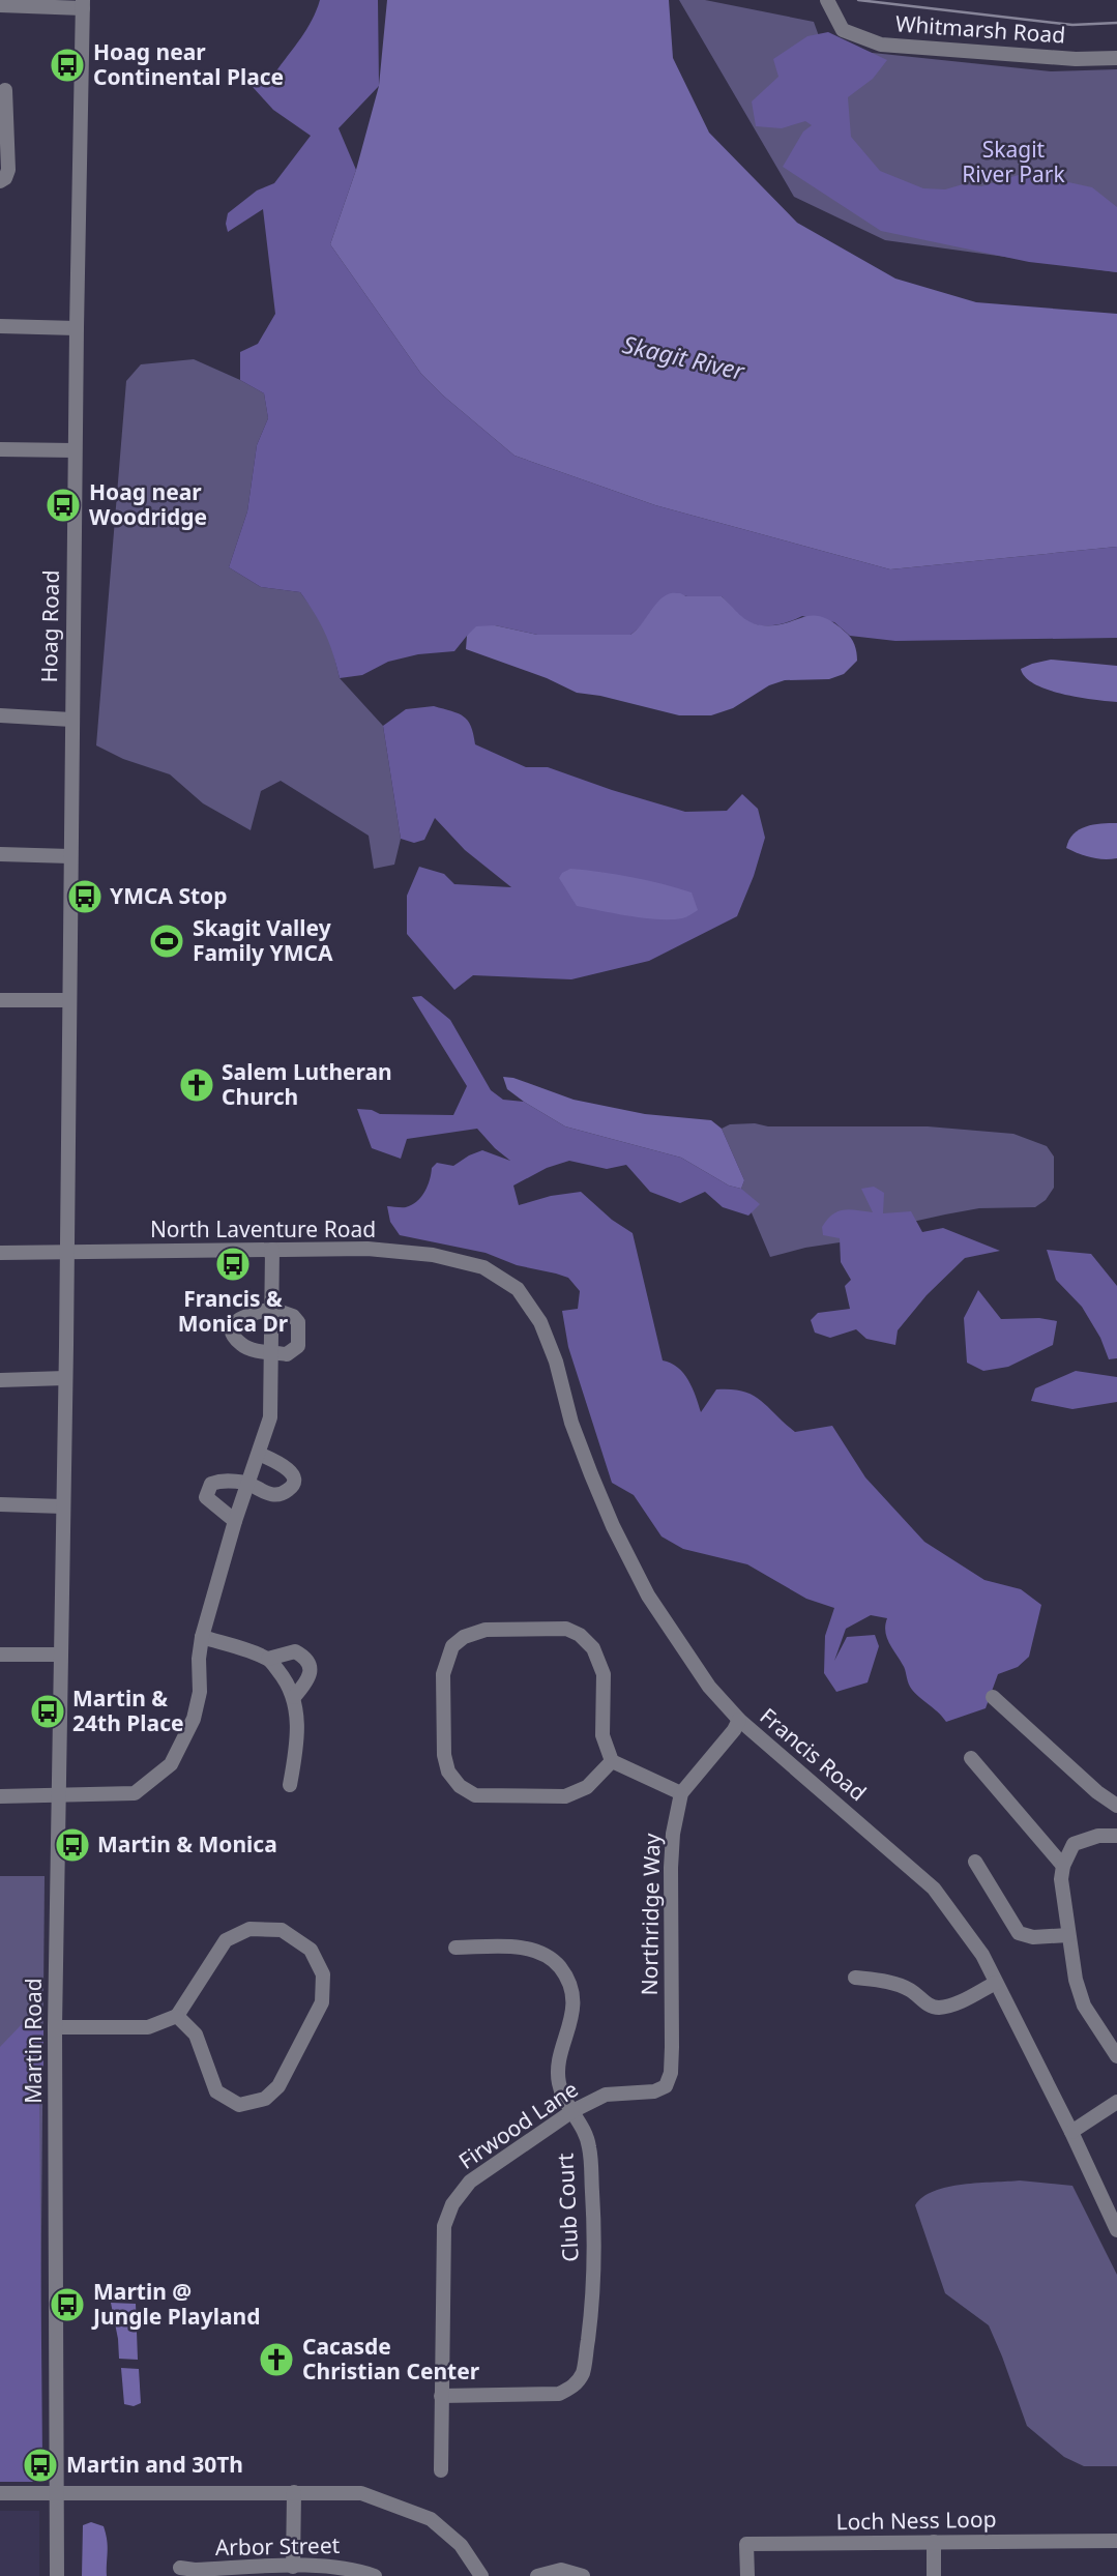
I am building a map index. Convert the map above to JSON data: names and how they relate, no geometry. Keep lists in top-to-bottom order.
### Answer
{
  "streets": {
    "street": [
      "Whitmarsh Road",
      "Hoag Road",
      "North Laventure Road",
      "Francis Road",
      "Northridge Way",
      "Martin Road",
      "Firwood Lane",
      "Club Court",
      "Loch Ness Loop",
      "Arbor Street"
    ]
  },
  "crossings": [
    ["Hoag Road", "North Laventure Road"],
    ["Hoag Road", "Martin Road"],
    ["North Laventure Road", "Francis Road"],
    ["North Laventure Road", "Martin Road"],
    ["Francis Road", "Northridge Way"],
    ["Northridge Way", "Firwood Lane"],
    ["Firwood Lane", "Club Court"]
  ],
  "water": ["Skagit River"],
  "parks": ["Skagit River Park"],
  "places": {
    "bus stop": [
      "Hoag near Continental Place",
      "Hoag near Woodridge",
      "YMCA Stop",
      "Francis & Monica Dr",
      "Martin & 24th Place",
      "Martin & Monica",
      "Martin @ Jungle Playland",
      "Martin and 30Th"
    ],
    "sports": ["Skagit Valley Family YMCA"],
    "church": ["Salem Lutheran Church", "Cacasde Christian Center"]
  }
}
